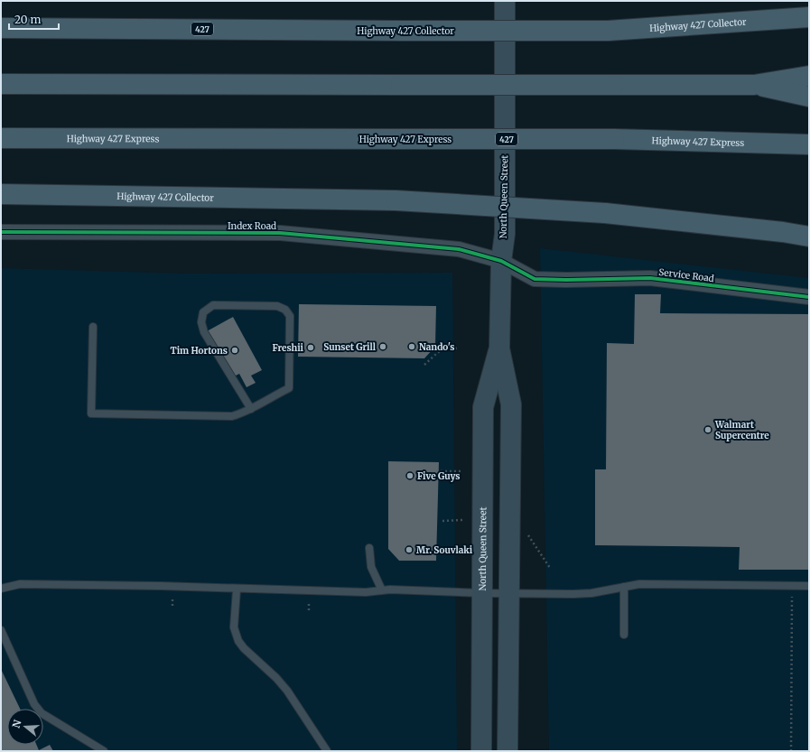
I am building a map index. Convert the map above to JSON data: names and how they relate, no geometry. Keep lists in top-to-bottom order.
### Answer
{
  "streets": {
    "highway": ["Highway 427 Collector", "427", "Highway 427 Express"],
    "main road": ["North Queen Street"],
    "street": ["Index Road", "Service Road"]
  },
  "crossings": [
    ["North Queen Street", "Index Road"],
    ["North Queen Street", "Service Road"],
    ["Index Road", "Service Road"]
  ],
  "places": [
    "Sunset Grill",
    "Nando's",
    "Freshii",
    "Tim Hortons",
    "Walmart Supercentre",
    "Five Guys",
    "Mr. Souvlaki"
  ],
  "scale_bar": "20 m",
  "north": "left"
}
